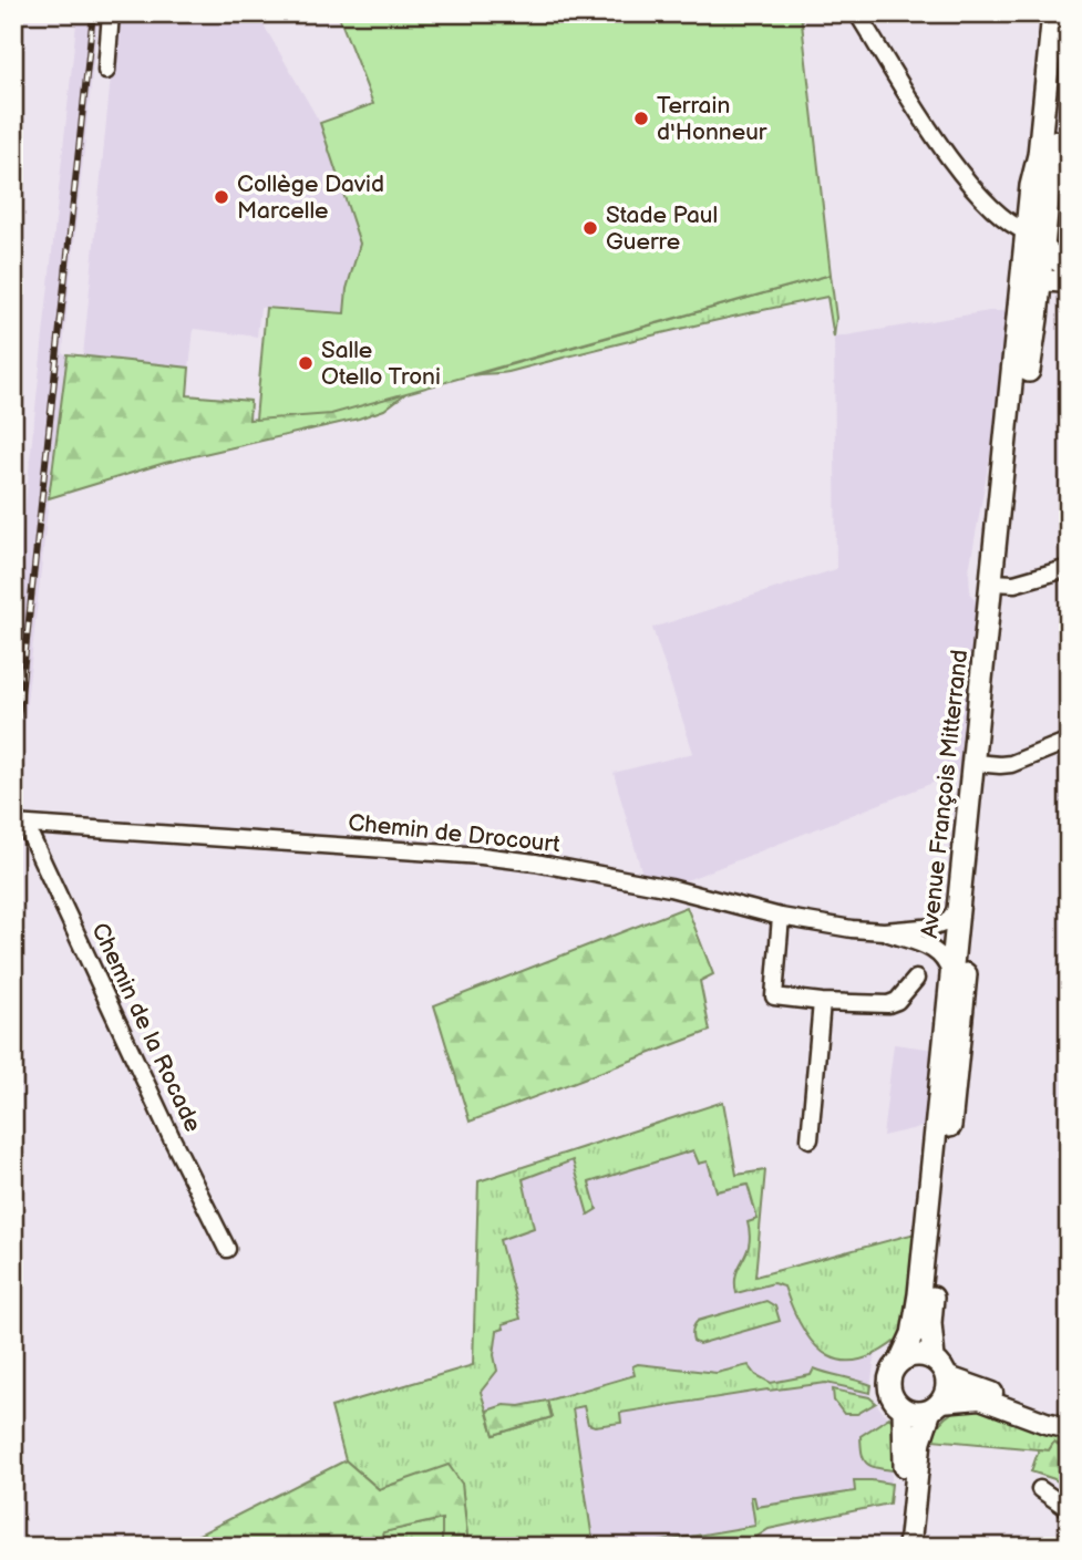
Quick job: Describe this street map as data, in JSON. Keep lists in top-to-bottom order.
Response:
{
  "streets": {
    "main road": ["Avenue François Mitterrand"],
    "street": ["Chemin de Drocourt", "Chemin de la Rocade"]
  },
  "crossings": [
    ["Chemin de Drocourt", "Chemin de la Rocade"]
  ],
  "places": [
    "Terrain d'Honneur",
    "Collège David Marcelle",
    "Stade Paul Guerre",
    "Salle Otello Troni"
  ]
}
